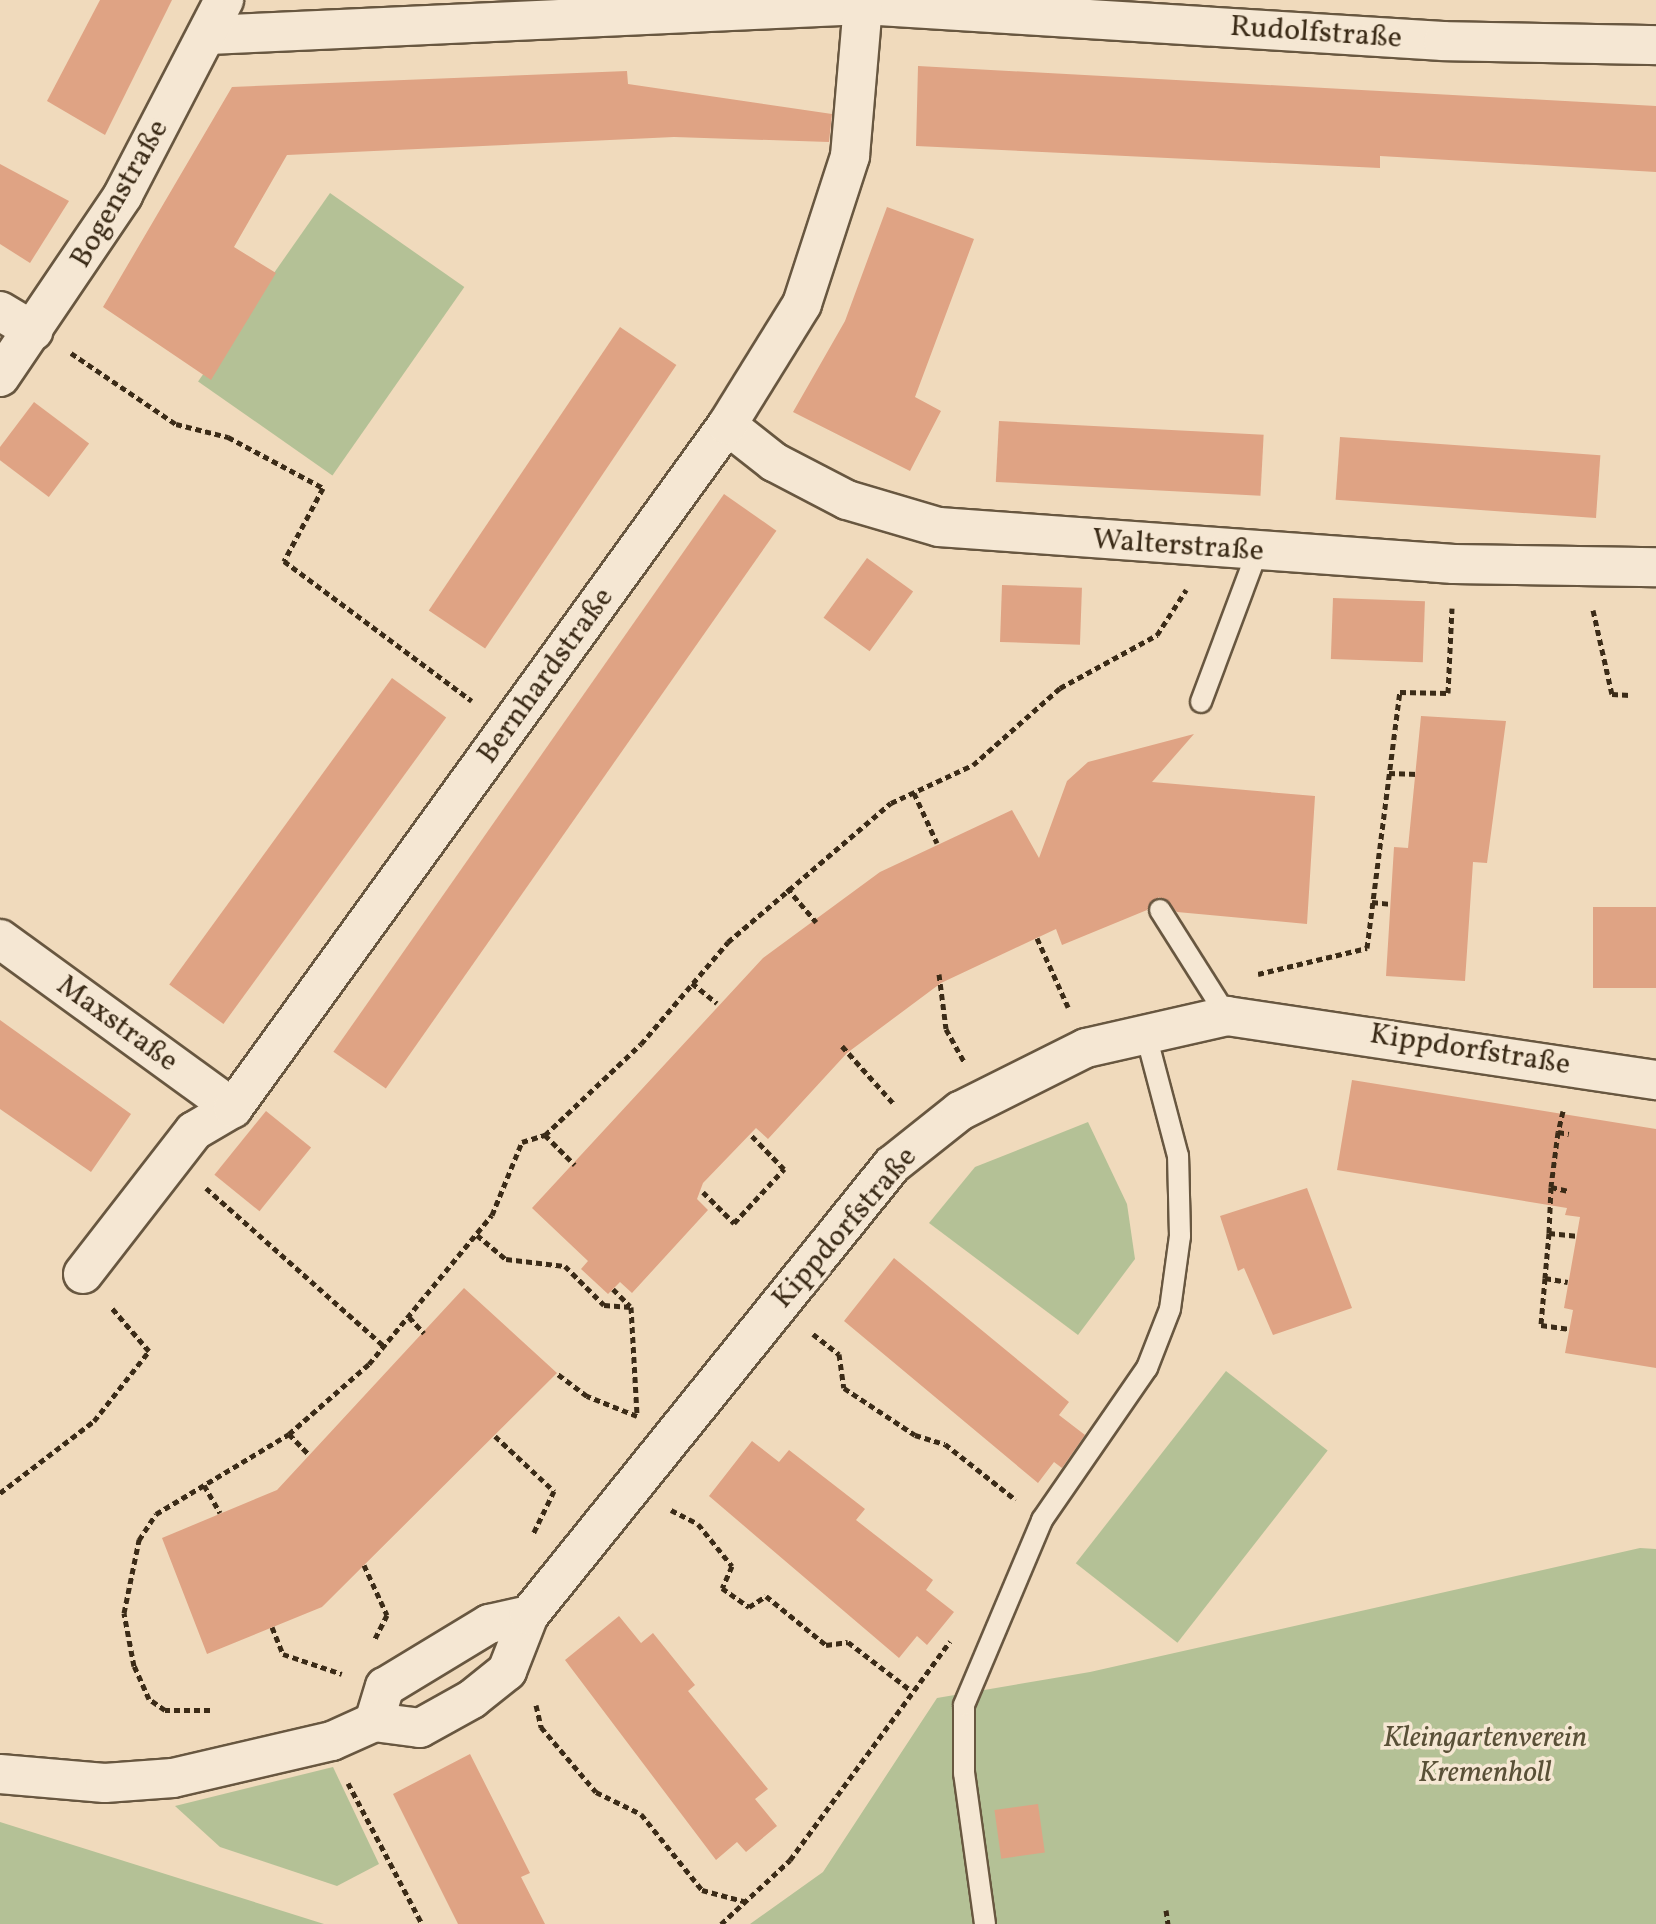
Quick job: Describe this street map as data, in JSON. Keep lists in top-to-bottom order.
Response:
{
  "streets": {
    "street": [
      "Rudolfstraße",
      "Bogenstraße",
      "Walterstraße",
      "Bernhardstraße",
      "Maxstraße",
      "Kippdorfstraße"
    ]
  },
  "crossings": [
    ["Rudolfstraße", "Bogenstraße"],
    ["Rudolfstraße", "Bernhardstraße"],
    ["Walterstraße", "Bernhardstraße"],
    ["Bernhardstraße", "Maxstraße"]
  ],
  "parks": ["Kleingartenverein Kremenholl"]
}
